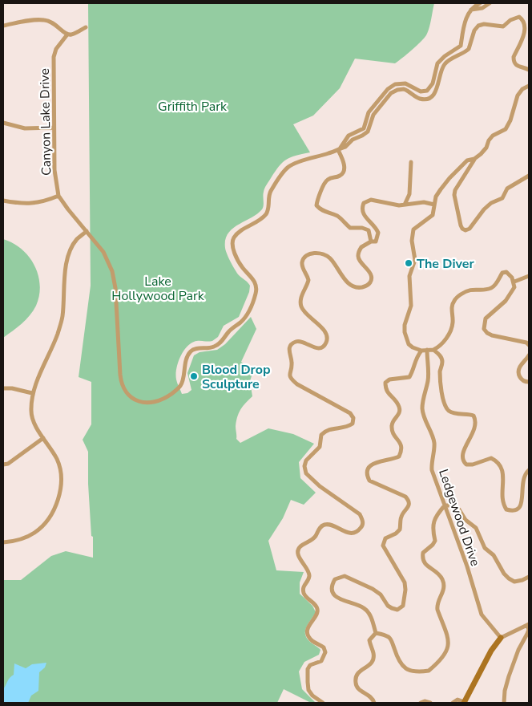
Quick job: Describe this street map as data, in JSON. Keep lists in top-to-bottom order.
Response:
{
  "streets": {
    "street": ["Canyon Lake Drive", "Ledgewood Drive"]
  },
  "parks": ["Griffith Park", "Lake Hollywood Park"],
  "places": ["The Diver", "Blood Drop Sculpture"]
}
